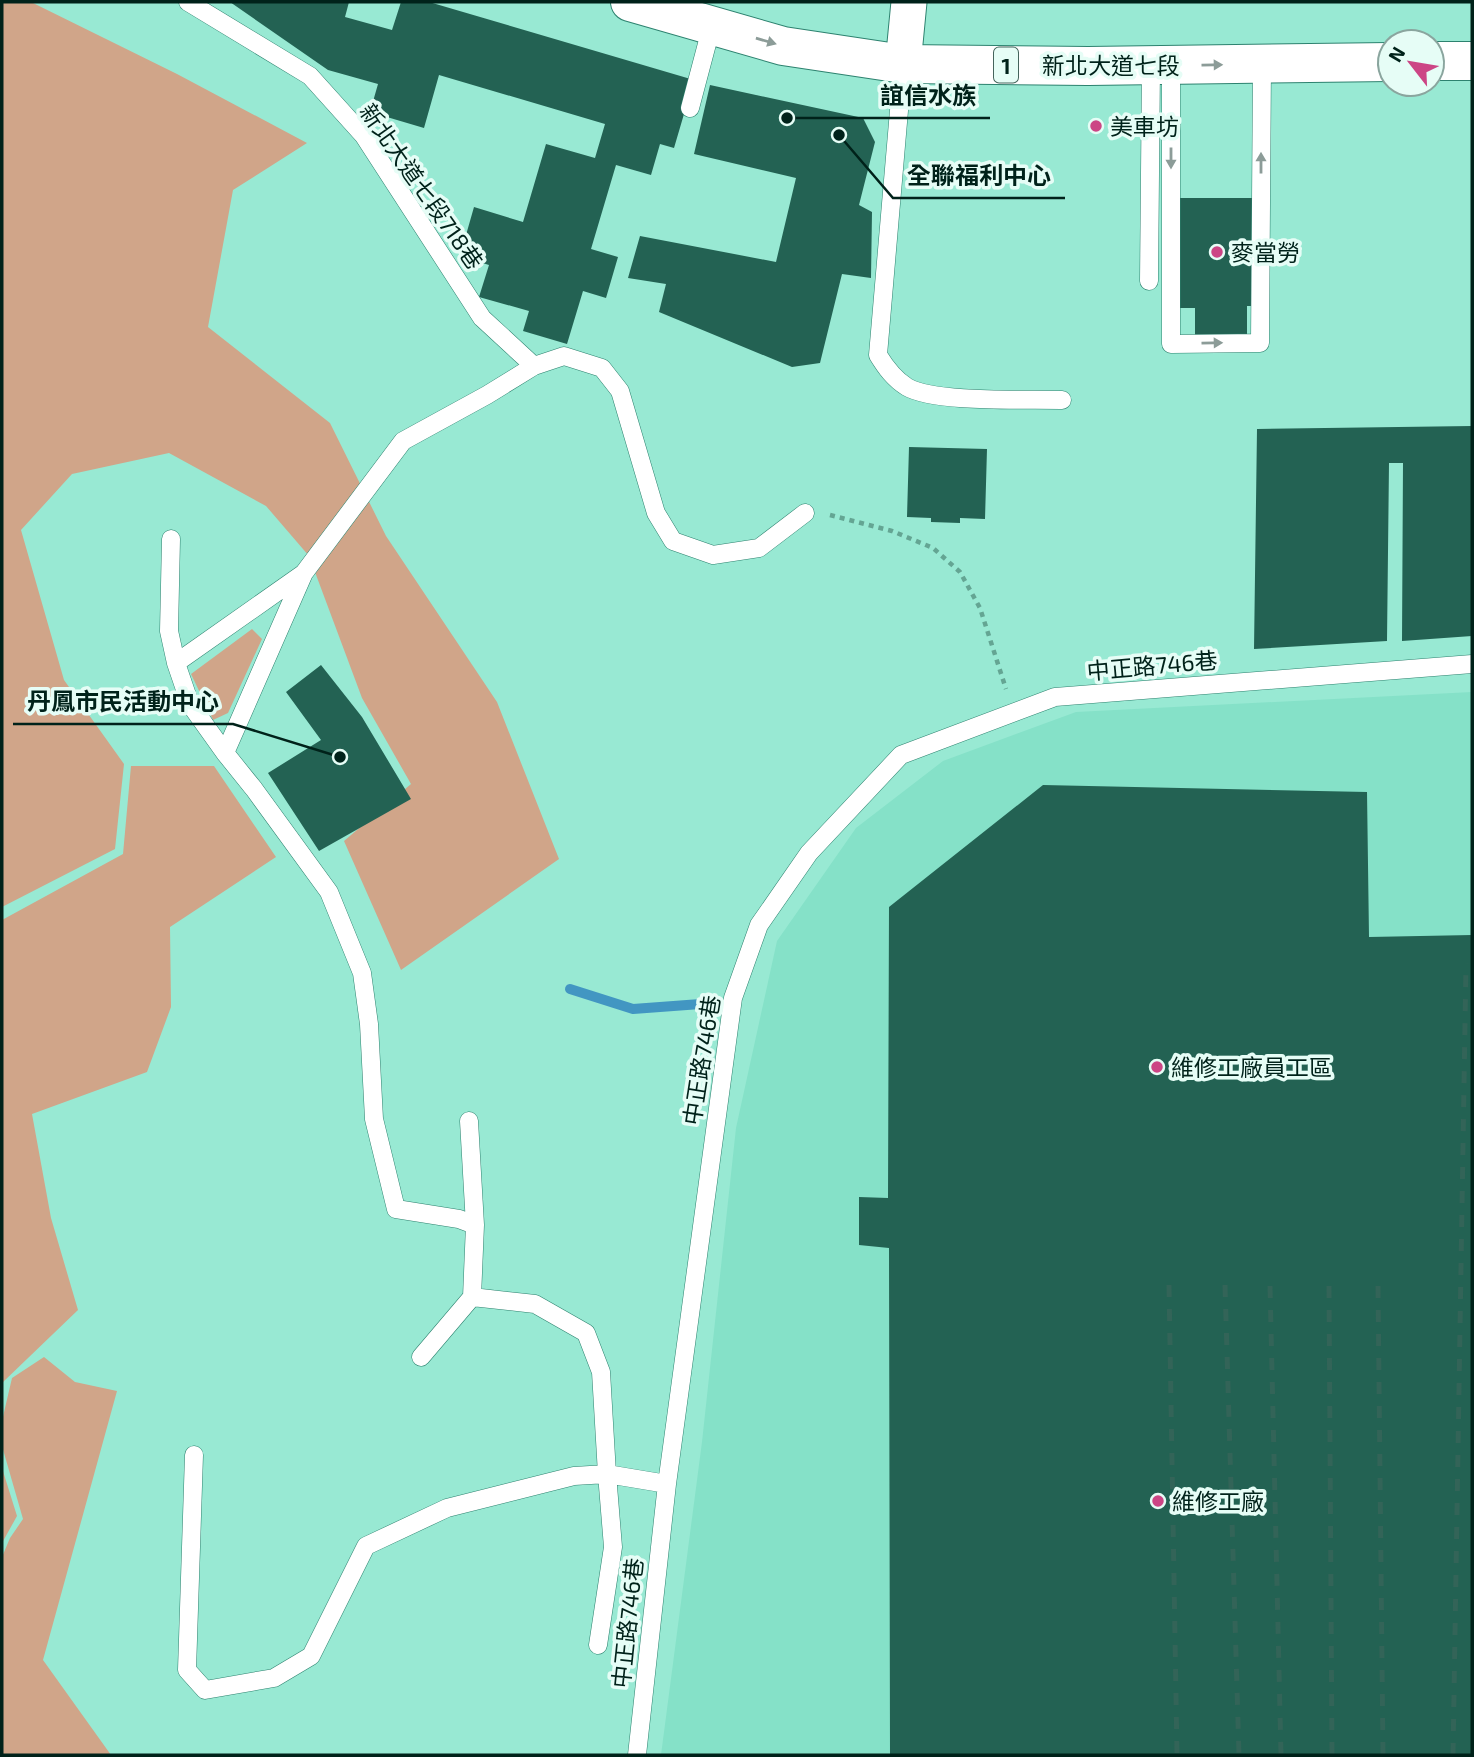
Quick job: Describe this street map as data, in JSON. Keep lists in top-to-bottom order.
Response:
{
  "streets": {
    "main road": ["1", "新北大道七段"],
    "lane": ["新北大道七段718巷", "中正路746巷"]
  },
  "one_way": ["新北大道七段"],
  "places": [
    "誼信水族",
    "美車坊",
    "全聯福利中心",
    "麥當勞",
    "丹鳳市民活動中心",
    "維修工廠員工區",
    "維修工廠"
  ],
  "north": "top left"
}
